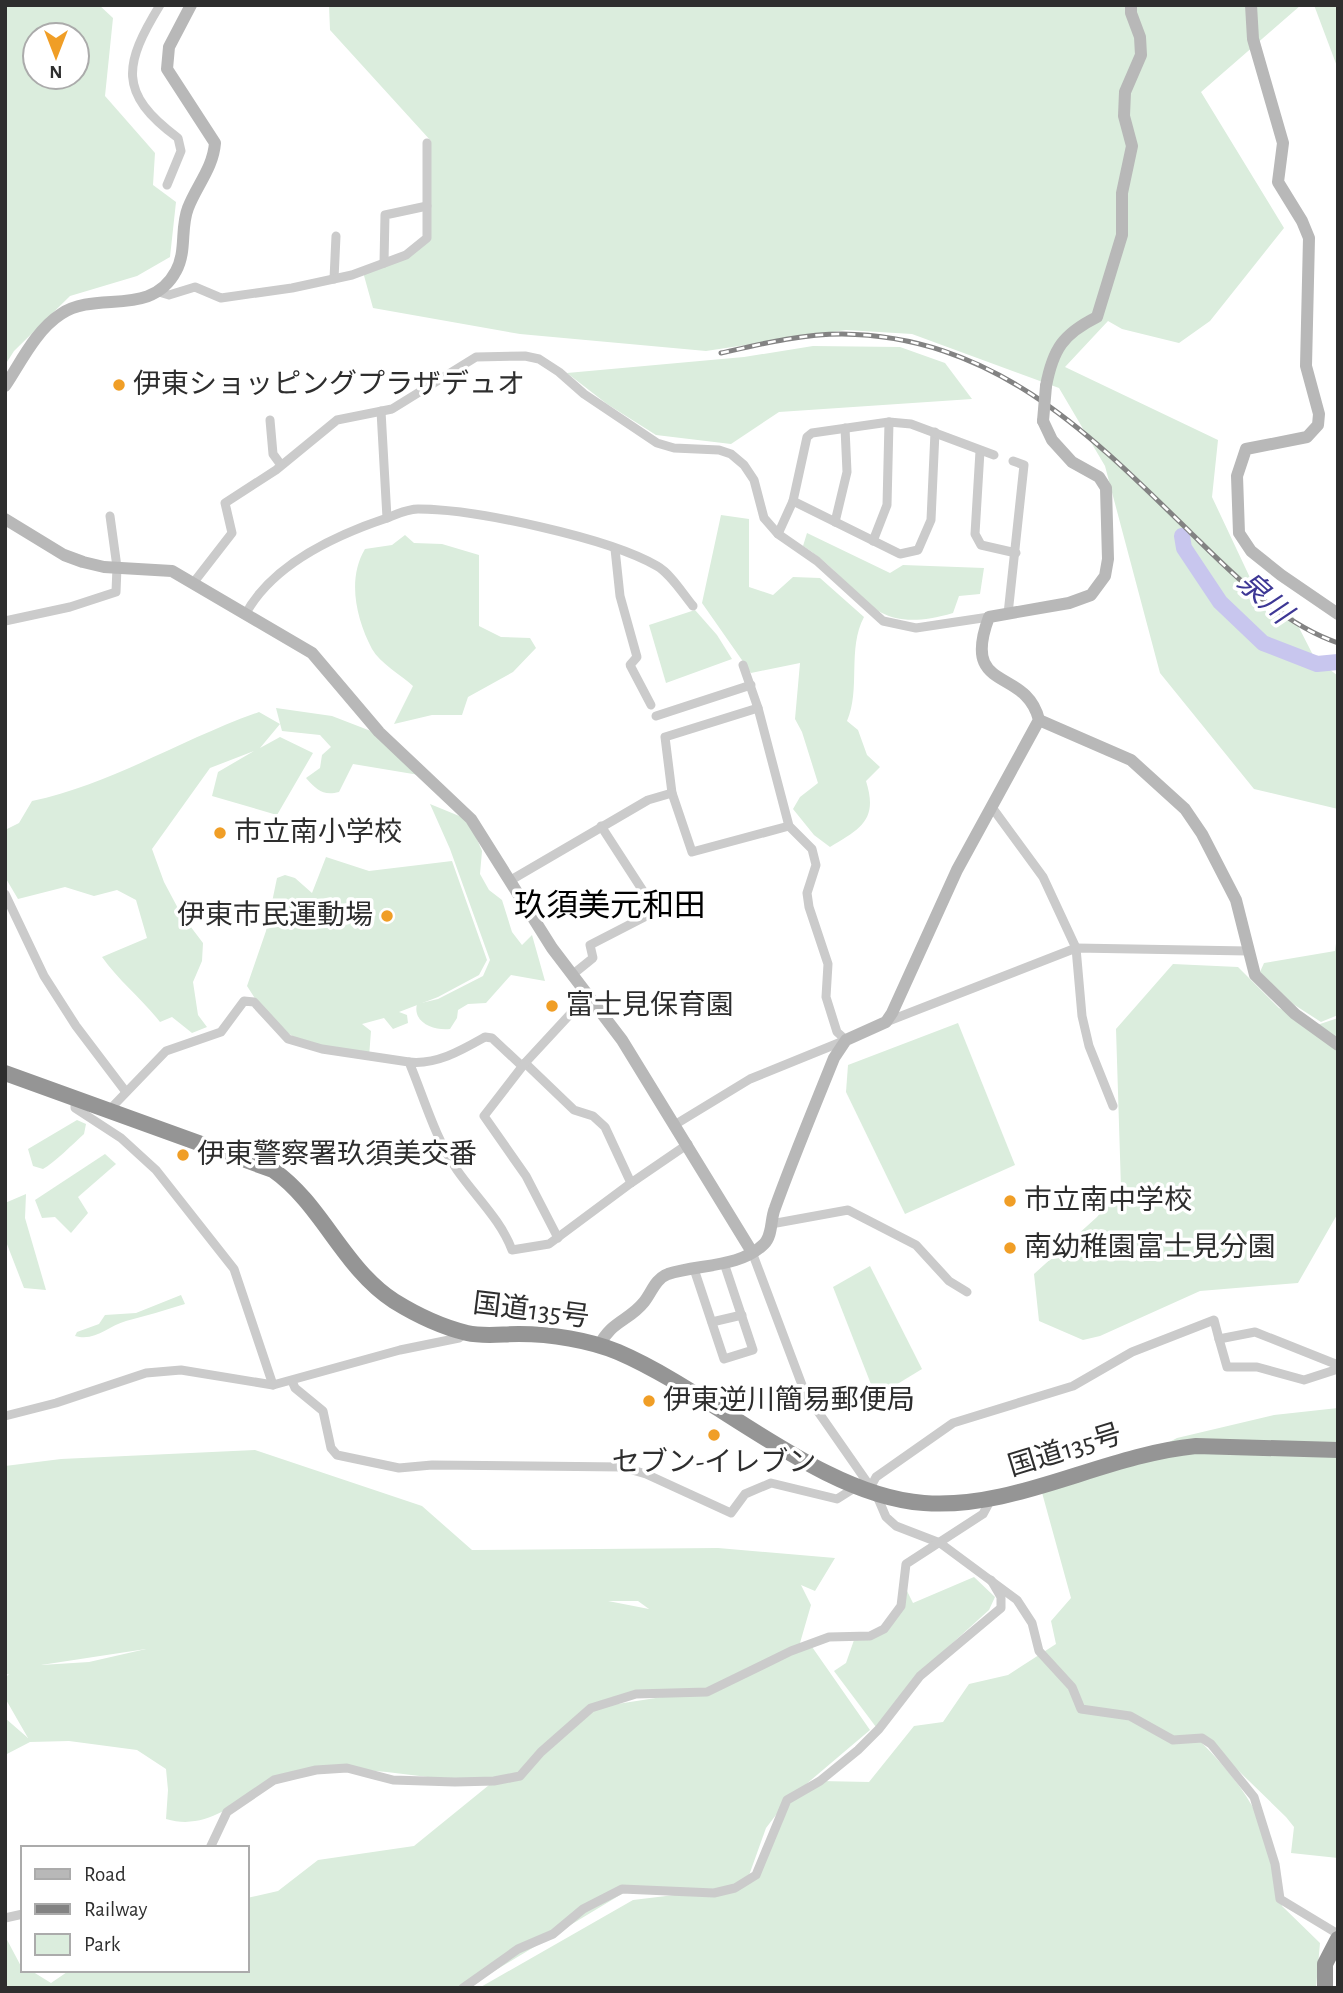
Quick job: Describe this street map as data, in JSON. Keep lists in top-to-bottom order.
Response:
{
  "streets": {
    "highway": ["国道135号"]
  },
  "districts": ["玖須美元和田"],
  "water": ["泉川"],
  "places": [
    "伊東ショッピングプラザデュオ",
    "市立南小学校",
    "伊東市民運動場",
    "富士見保育園",
    "伊東警察署玖須美交番",
    "市立南中学校",
    "南幼稚園富士見分園",
    "伊東逆川簡易郵便局",
    "セブン-イレブン"
  ],
  "legend": ["Road", "Railway", "Park"],
  "north": "bottom"
}
